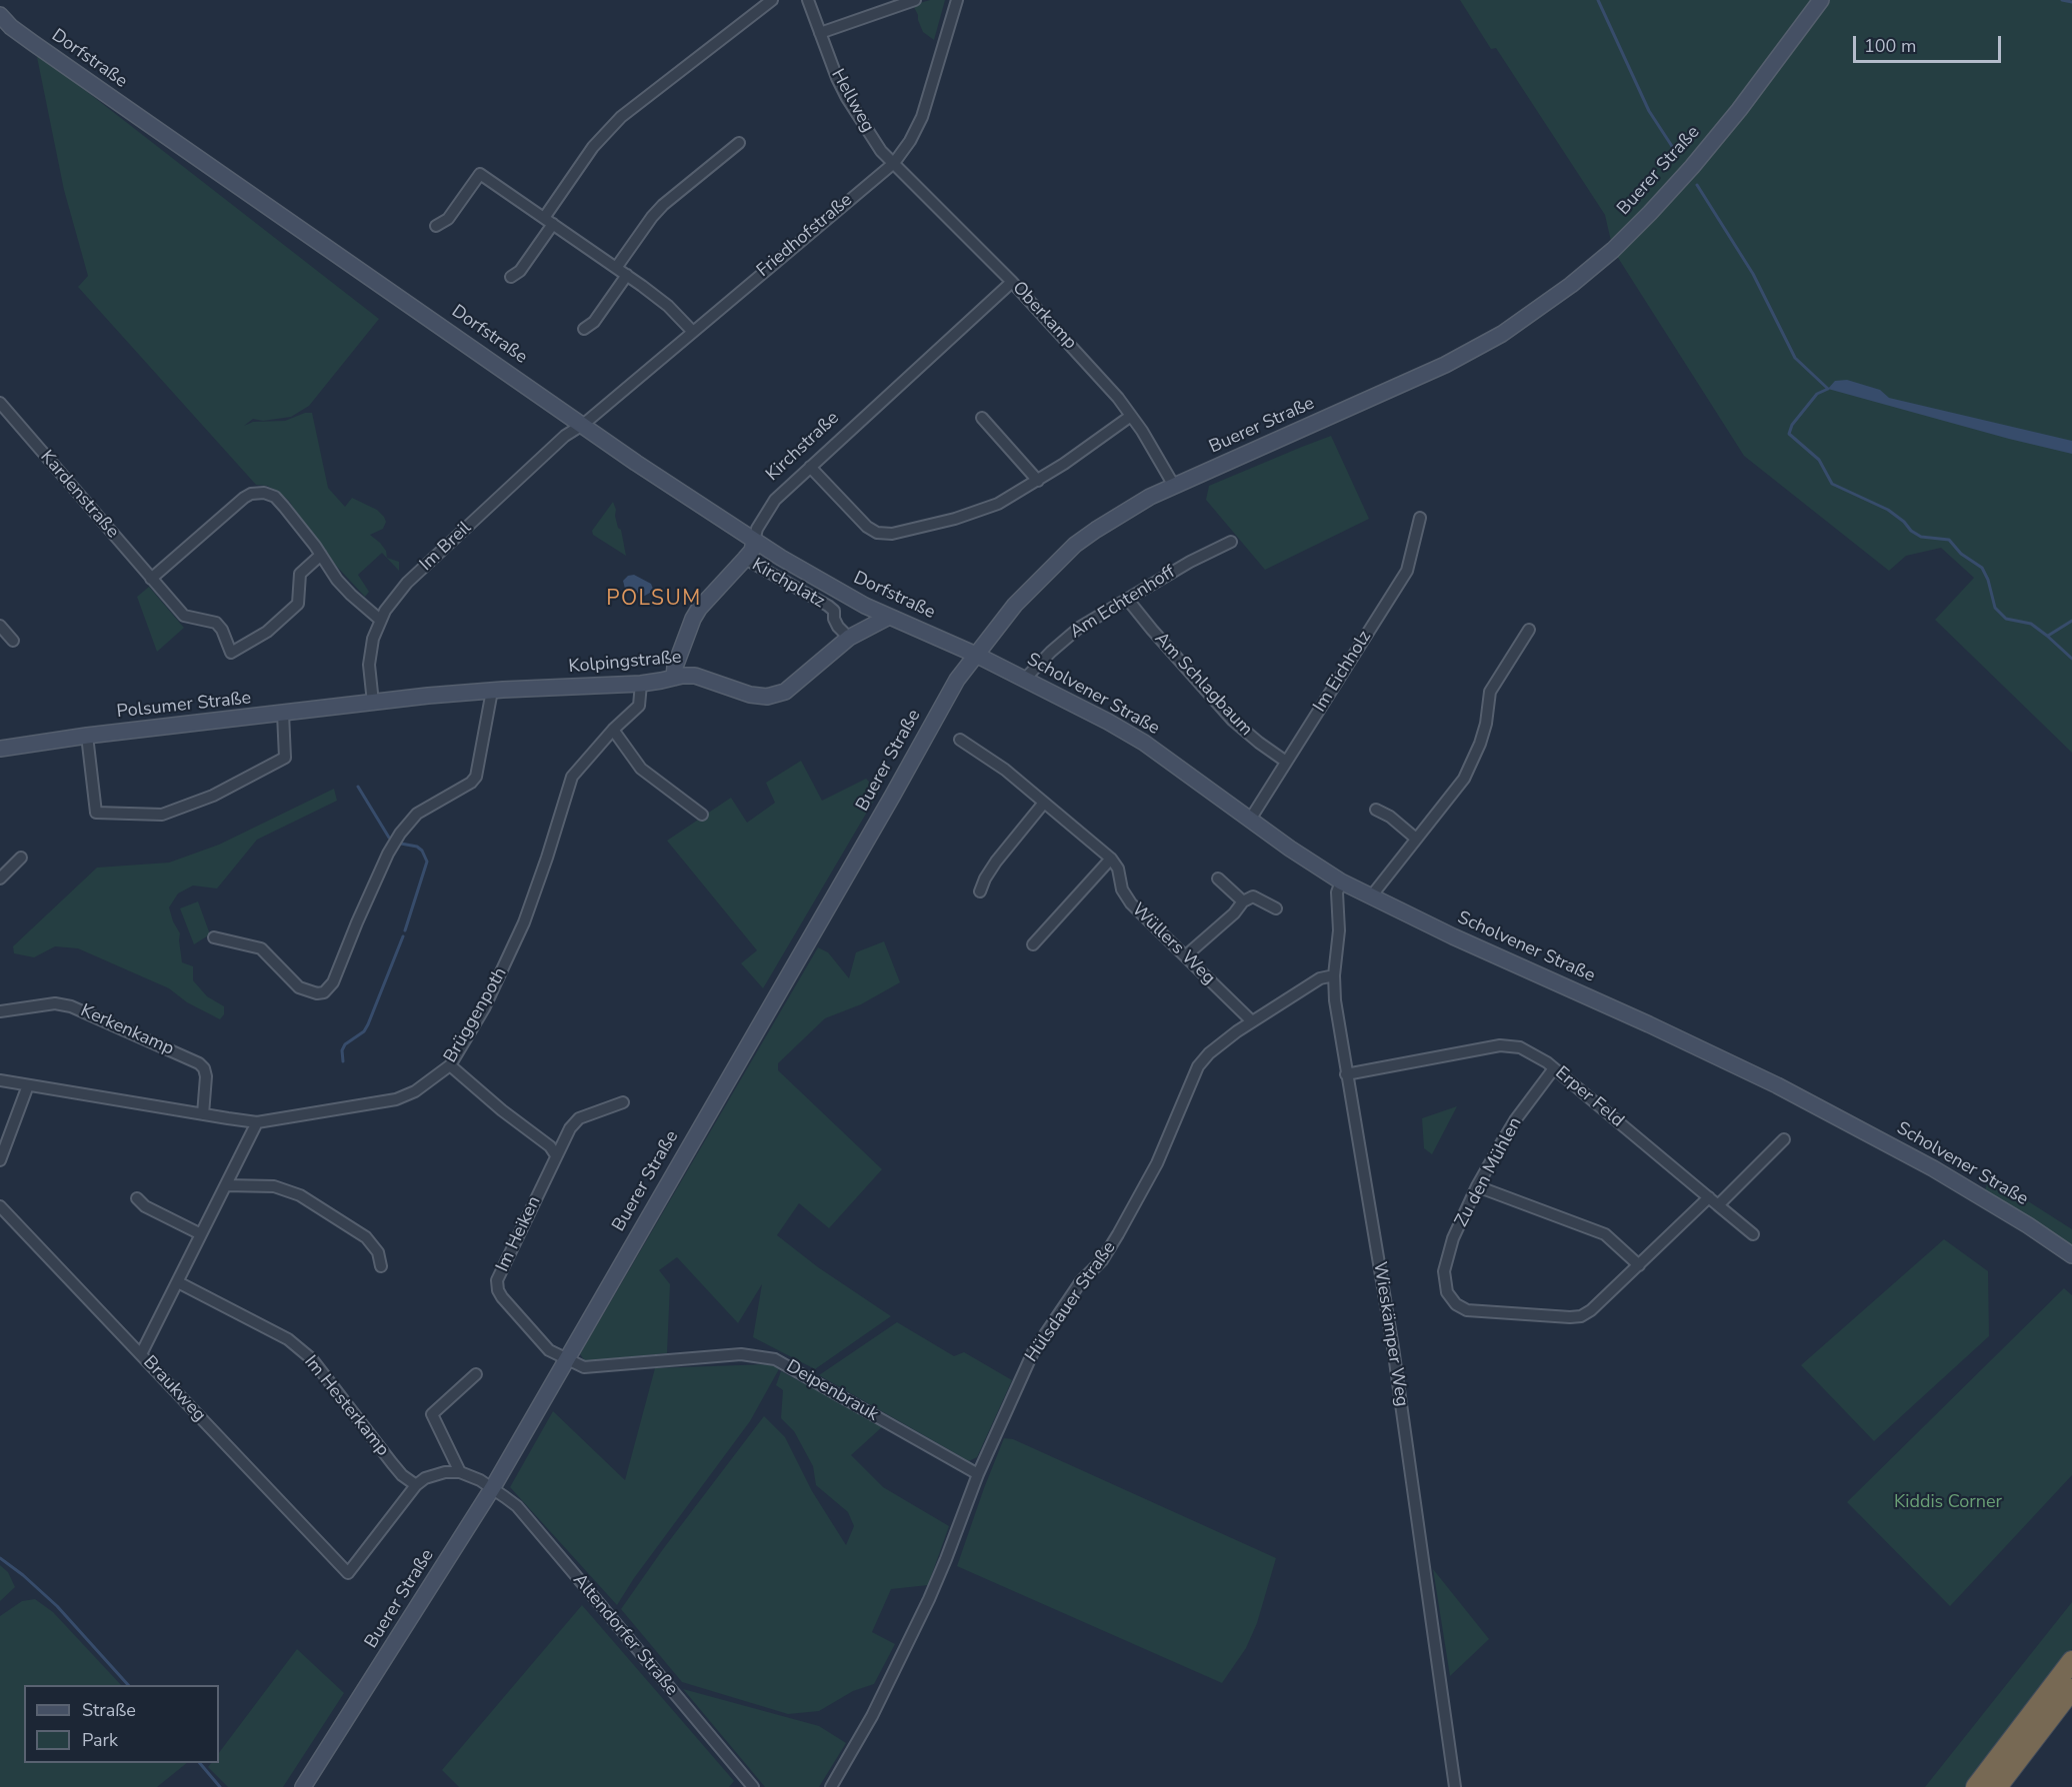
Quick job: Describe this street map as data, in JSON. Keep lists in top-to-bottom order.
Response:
{
  "streets": {
    "main road": [
      "Dorfstraße",
      "Buerer Straße",
      "Kirchstraße",
      "Kolpingstraße",
      "Scholvener Straße",
      "Polsumer Straße"
    ],
    "street": [
      "Hellweg",
      "Friedhofstraße",
      "Oberkamp",
      "Kardenstraße",
      "Im Breil",
      "Kirchplatz",
      "Am Echtenhoff",
      "Im Eichholz",
      "Am Schlagbaum",
      "Wüllers Weg",
      "Brüggenpoth",
      "Kerkenkamp",
      "Erper Feld",
      "Zu den Mühlen",
      "Im Heiken",
      "Hülsdauer Straße",
      "Wieskämper Weg",
      "Braukweg",
      "Deipenbrauk",
      "Im Hesterkamp",
      "Altendorfer Straße"
    ]
  },
  "crossings": [
    ["Dorfstraße", "Buerer Straße"],
    ["Dorfstraße", "Friedhofstraße"],
    ["Dorfstraße", "Kirchstraße"],
    ["Dorfstraße", "Im Breil"],
    ["Dorfstraße", "Kolpingstraße"],
    ["Dorfstraße", "Scholvener Straße"],
    ["Hellweg", "Friedhofstraße"],
    ["Hellweg", "Oberkamp"],
    ["Buerer Straße", "Oberkamp"],
    ["Buerer Straße", "Scholvener Straße"],
    ["Buerer Straße", "Im Heiken"],
    ["Buerer Straße", "Deipenbrauk"],
    ["Buerer Straße", "Altendorfer Straße"],
    ["Friedhofstraße", "Oberkamp"],
    ["Friedhofstraße", "Im Breil"],
    ["Oberkamp", "Kirchstraße"],
    ["Kirchstraße", "Kirchplatz"],
    ["Kirchstraße", "Kolpingstraße"],
    ["Im Breil", "Kolpingstraße"],
    ["Im Breil", "Polsumer Straße"],
    ["Kirchplatz", "Kolpingstraße"],
    ["Am Echtenhoff", "Am Schlagbaum"],
    ["Am Echtenhoff", "Scholvener Straße"],
    ["Kolpingstraße", "Polsumer Straße"],
    ["Kolpingstraße", "Brüggenpoth"],
    ["Im Eichholz", "Am Schlagbaum"],
    ["Im Eichholz", "Scholvener Straße"],
    ["Scholvener Straße", "Wieskämper Weg"],
    ["Wüllers Weg", "Hülsdauer Straße"],
    ["Brüggenpoth", "Kerkenkamp"],
    ["Erper Feld", "Zu den Mühlen"],
    ["Erper Feld", "Wieskämper Weg"],
    ["Im Heiken", "Deipenbrauk"],
    ["Hülsdauer Straße", "Wieskämper Weg"],
    ["Hülsdauer Straße", "Deipenbrauk"],
    ["Braukweg", "Im Hesterkamp"]
  ],
  "districts": ["POLSUM"],
  "parks": ["Kiddis Corner"],
  "legend": ["Straße", "Park"],
  "scale_bar": "100 m"
}
